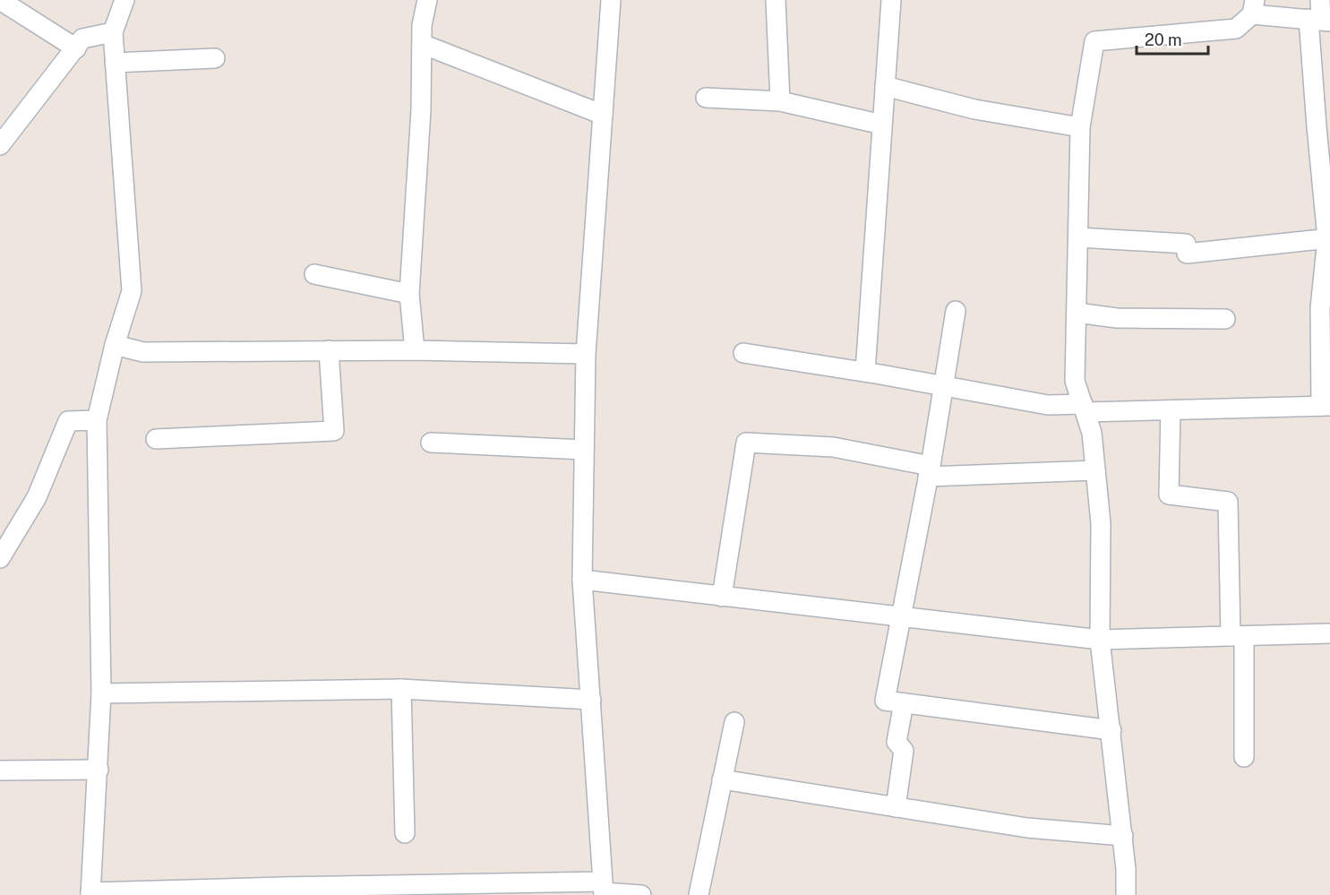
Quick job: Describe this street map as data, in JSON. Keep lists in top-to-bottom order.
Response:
{
  "scale_bar": "20 m"
}
